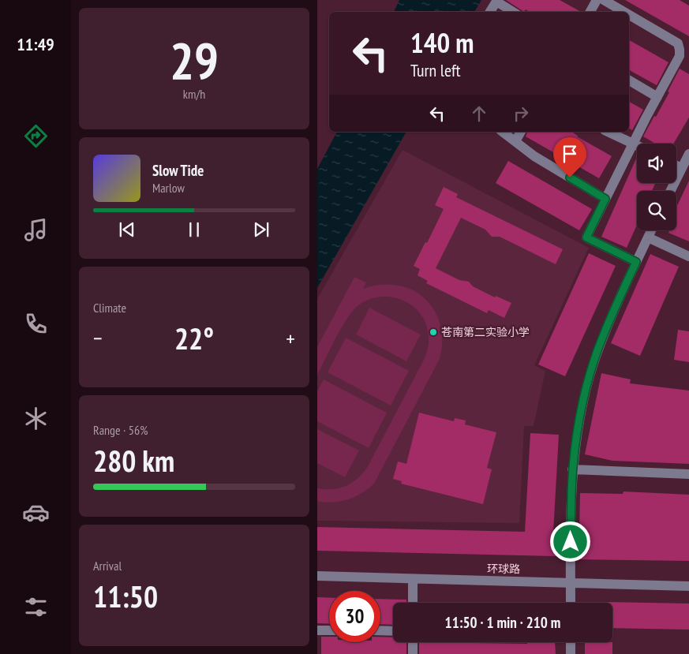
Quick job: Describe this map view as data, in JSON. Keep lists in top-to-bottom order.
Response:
{
  "streets": {
    "street": ["环球路"]
  },
  "places": ["苍南第二实验小学"],
  "page": {
    "tabs": "11:49",
    "tile": [
      ["29", "km/h"],
      "Climate",
      ["Range · 56%", "280 km"],
      ["Arrival", "11:50"]
    ],
    "turn": ["140 m", "Turn left"],
    "song": ["Slow Tide", "Marlow"],
    "heat": ["−", "22°", "+"],
    "limit": "30",
    "trip": "11:50 · 1 min · 210 m"
  }
}
